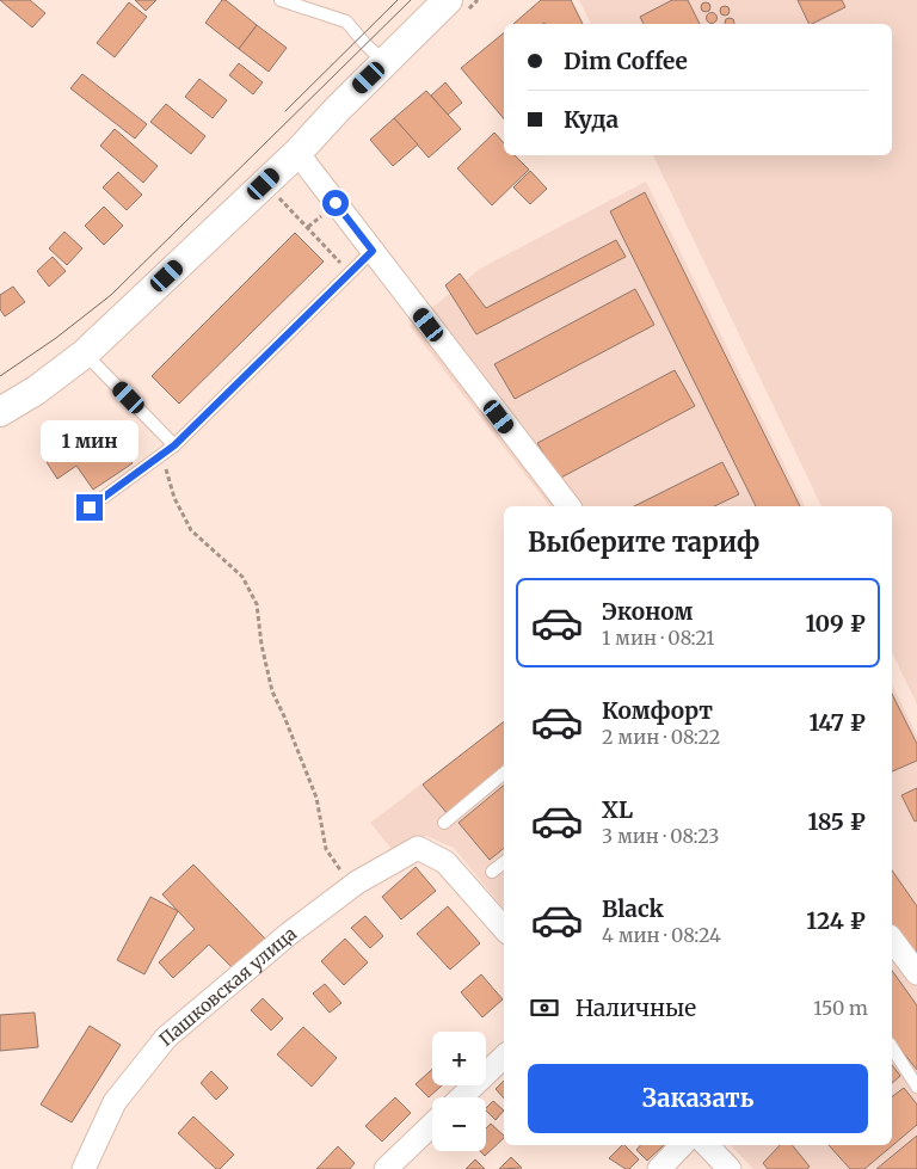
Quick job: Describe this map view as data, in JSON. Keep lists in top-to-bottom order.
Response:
{
  "streets": {
    "street": ["Пашковская улица"]
  },
  "page": {
    "banner": ["Dim Coffee", "Куда"],
    "bubble": "1 мин",
    "heading": "Выберите тариф",
    "list": [
      {
        "name": "Эконом",
        "note": "1 мин · 08:21",
        "value": "109 ₽"
      },
      {
        "name": "Комфорт",
        "note": "2 мин · 08:22",
        "value": "147 ₽"
      },
      {
        "name": "XL",
        "note": "3 мин · 08:23",
        "value": "185 ₽"
      },
      {
        "name": "Black",
        "note": "4 мин · 08:24",
        "value": "124 ₽"
      }
    ],
    "pay": ["Наличные", "150 m"],
    "map_buttons": ["+", "−"],
    "buttons": "Заказать"
  }
}
